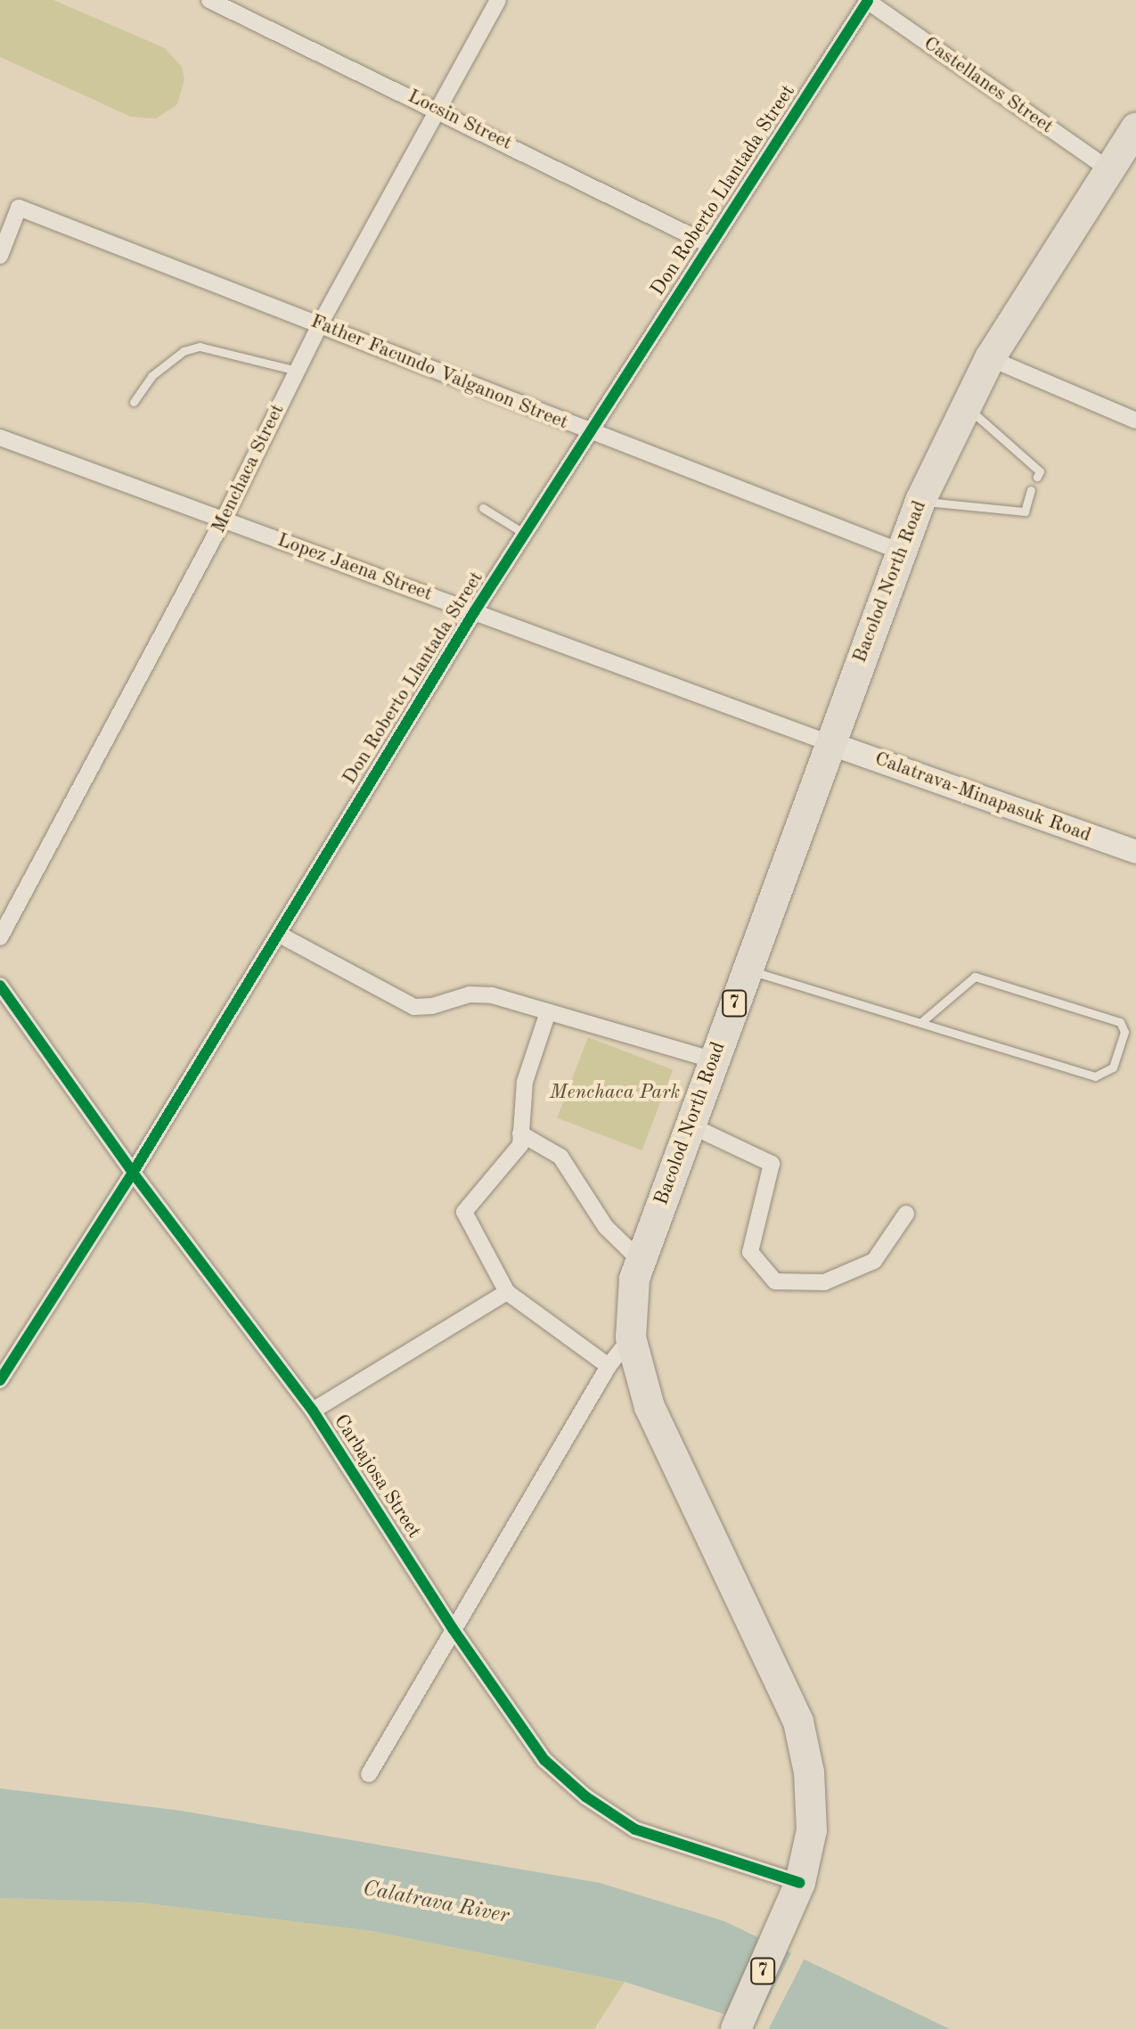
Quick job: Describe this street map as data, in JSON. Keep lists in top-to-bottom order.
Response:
{
  "streets": {
    "highway": ["Bacolod North Road", "7"],
    "main road": ["Calatrava-Minapasuk Road"],
    "street": [
      "Castellanes Street",
      "Locsin Street",
      "Don Roberto Llantada Street",
      "Father Facundo Valganon Street",
      "Menchaca Street",
      "Lopez Jaena Street",
      "Carbajosa Street"
    ]
  },
  "crossings": [
    ["Castellanes Street", "Don Roberto Llantada Street"],
    ["Castellanes Street", "Bacolod North Road"],
    ["Locsin Street", "Don Roberto Llantada Street"],
    ["Locsin Street", "Menchaca Street"],
    ["Don Roberto Llantada Street", "Father Facundo Valganon Street"],
    ["Don Roberto Llantada Street", "Lopez Jaena Street"],
    ["Don Roberto Llantada Street", "Carbajosa Street"],
    ["Father Facundo Valganon Street", "Menchaca Street"],
    ["Father Facundo Valganon Street", "Bacolod North Road"],
    ["Menchaca Street", "Lopez Jaena Street"],
    ["Lopez Jaena Street", "Bacolod North Road"],
    ["Lopez Jaena Street", "Calatrava-Minapasuk Road"],
    ["Bacolod North Road", "Calatrava-Minapasuk Road"],
    ["Bacolod North Road", "Carbajosa Street"]
  ],
  "water": ["Calatrava River"],
  "parks": ["Menchaca Park"]
}
